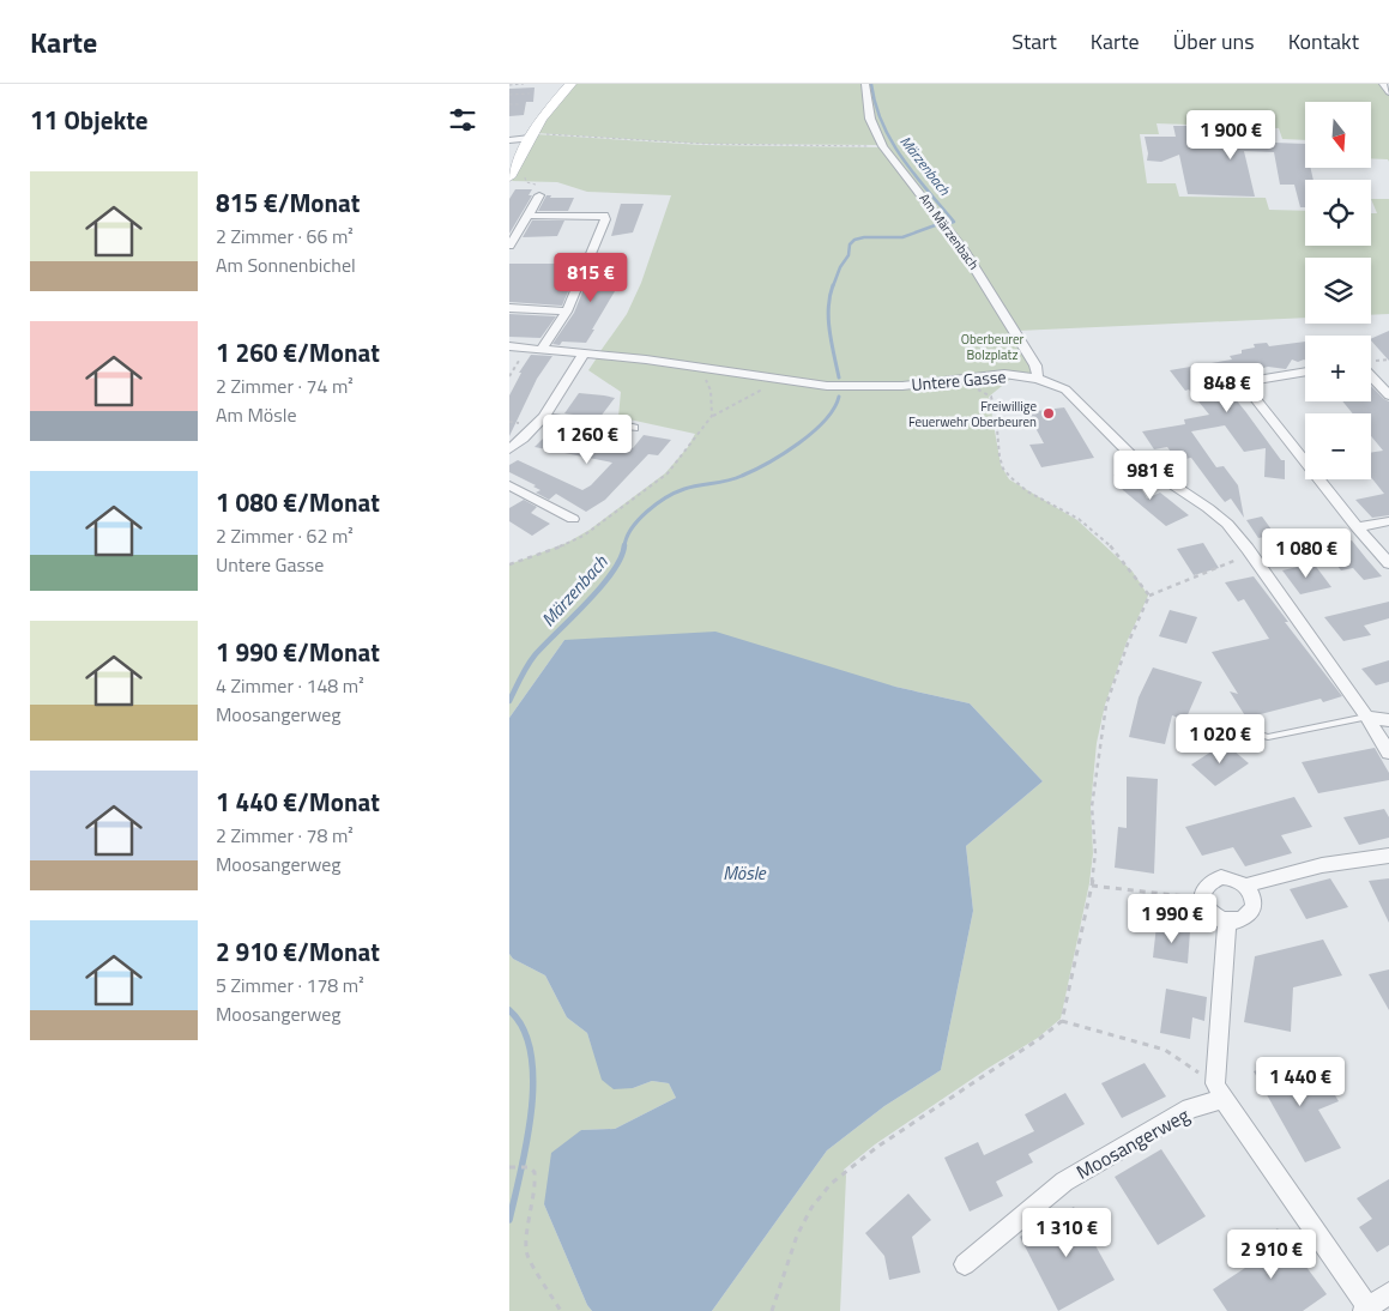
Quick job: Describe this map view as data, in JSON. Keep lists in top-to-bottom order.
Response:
{
  "streets": {
    "street": ["Am Märzenbach", "Untere Gasse", "Moosangerweg"]
  },
  "crossings": [
    ["Am Märzenbach", "Untere Gasse"]
  ],
  "water": ["Märzenbach", "Mösle"],
  "parks": ["Oberbeurer Bolzplatz"],
  "places": ["Freiwillige Feuerwehr Oberbeuren"],
  "north": "bottom",
  "page": {
    "header": "Karte",
    "nav": [
      "Start",
      "Karte",
      "Über uns",
      "Kontakt"
    ],
    "heading": "11 Objekte",
    "map_buttons": ["+", "−"],
    "price": [
      "1 900 €",
      "815 €",
      "848 €",
      "1 260 €",
      "981 €",
      "1 080 €",
      "1 020 €",
      "1 990 €",
      "1 440 €",
      "1 310 €",
      "2 910 €"
    ],
    "list": [
      {
        "name": "815 €/Monat",
        "note": "2 Zimmer · 66 m² · Am Sonnenbichel"
      },
      {
        "name": "1 260 €/Monat",
        "note": "2 Zimmer · 74 m² · Am Mösle"
      },
      {
        "name": "1 080 €/Monat",
        "note": "2 Zimmer · 62 m² · Untere Gasse"
      },
      {
        "name": "1 990 €/Monat",
        "note": "4 Zimmer · 148 m² · Moosangerweg"
      },
      {
        "name": "1 440 €/Monat",
        "note": "2 Zimmer · 78 m² · Moosangerweg"
      },
      {
        "name": "2 910 €/Monat",
        "note": "5 Zimmer · 178 m² · Moosangerweg"
      }
    ]
  }
}
